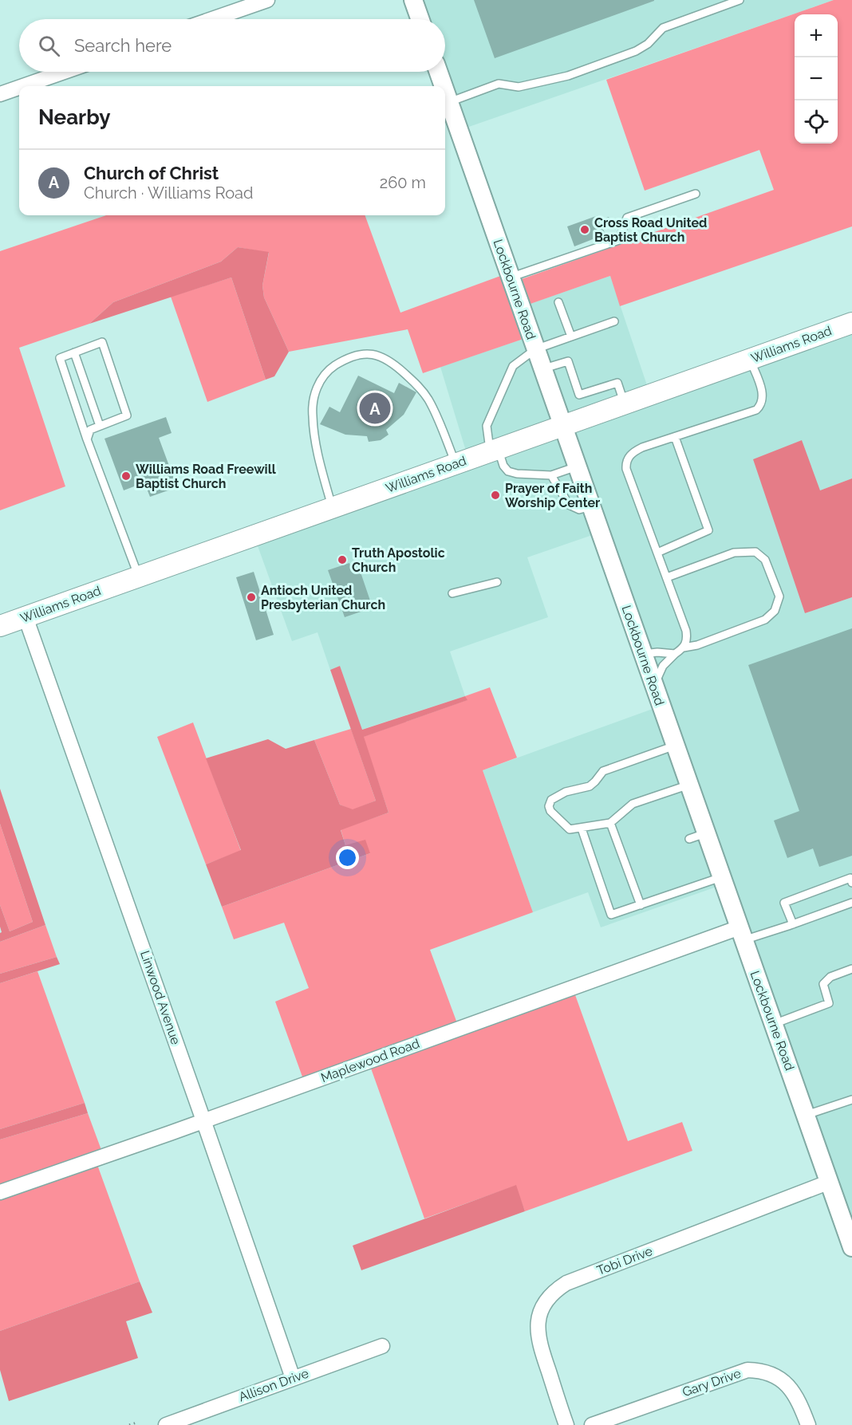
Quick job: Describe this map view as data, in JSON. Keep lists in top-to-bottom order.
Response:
{
  "streets": {
    "main road": ["Williams Road"],
    "street": [
      "Lockbourne Road",
      "Linwood Avenue",
      "Maplewood Road",
      "Tobi Drive",
      "Gary Drive",
      "Allison Drive"
    ]
  },
  "crossings": [
    ["Lockbourne Road", "Williams Road"],
    ["Lockbourne Road", "Maplewood Road"],
    ["Lockbourne Road", "Tobi Drive"],
    ["Williams Road", "Linwood Avenue"],
    ["Linwood Avenue", "Maplewood Road"],
    ["Linwood Avenue", "Allison Drive"]
  ],
  "places": [
    "Cross Road United Baptist Church",
    "Williams Road Freewill Baptist Church",
    "Prayer of Faith Worship Center",
    "Truth Apostolic Church",
    "Antioch United Presbyterian Church"
  ],
  "page": {
    "map_buttons": ["+", "−"],
    "search": "Search here",
    "heading": "Nearby",
    "list": [
      {
        "mark": "A",
        "name": "Church of Christ",
        "note": "Church · Williams Road",
        "value": "260 m"
      }
    ],
    "pins": "A"
  }
}
